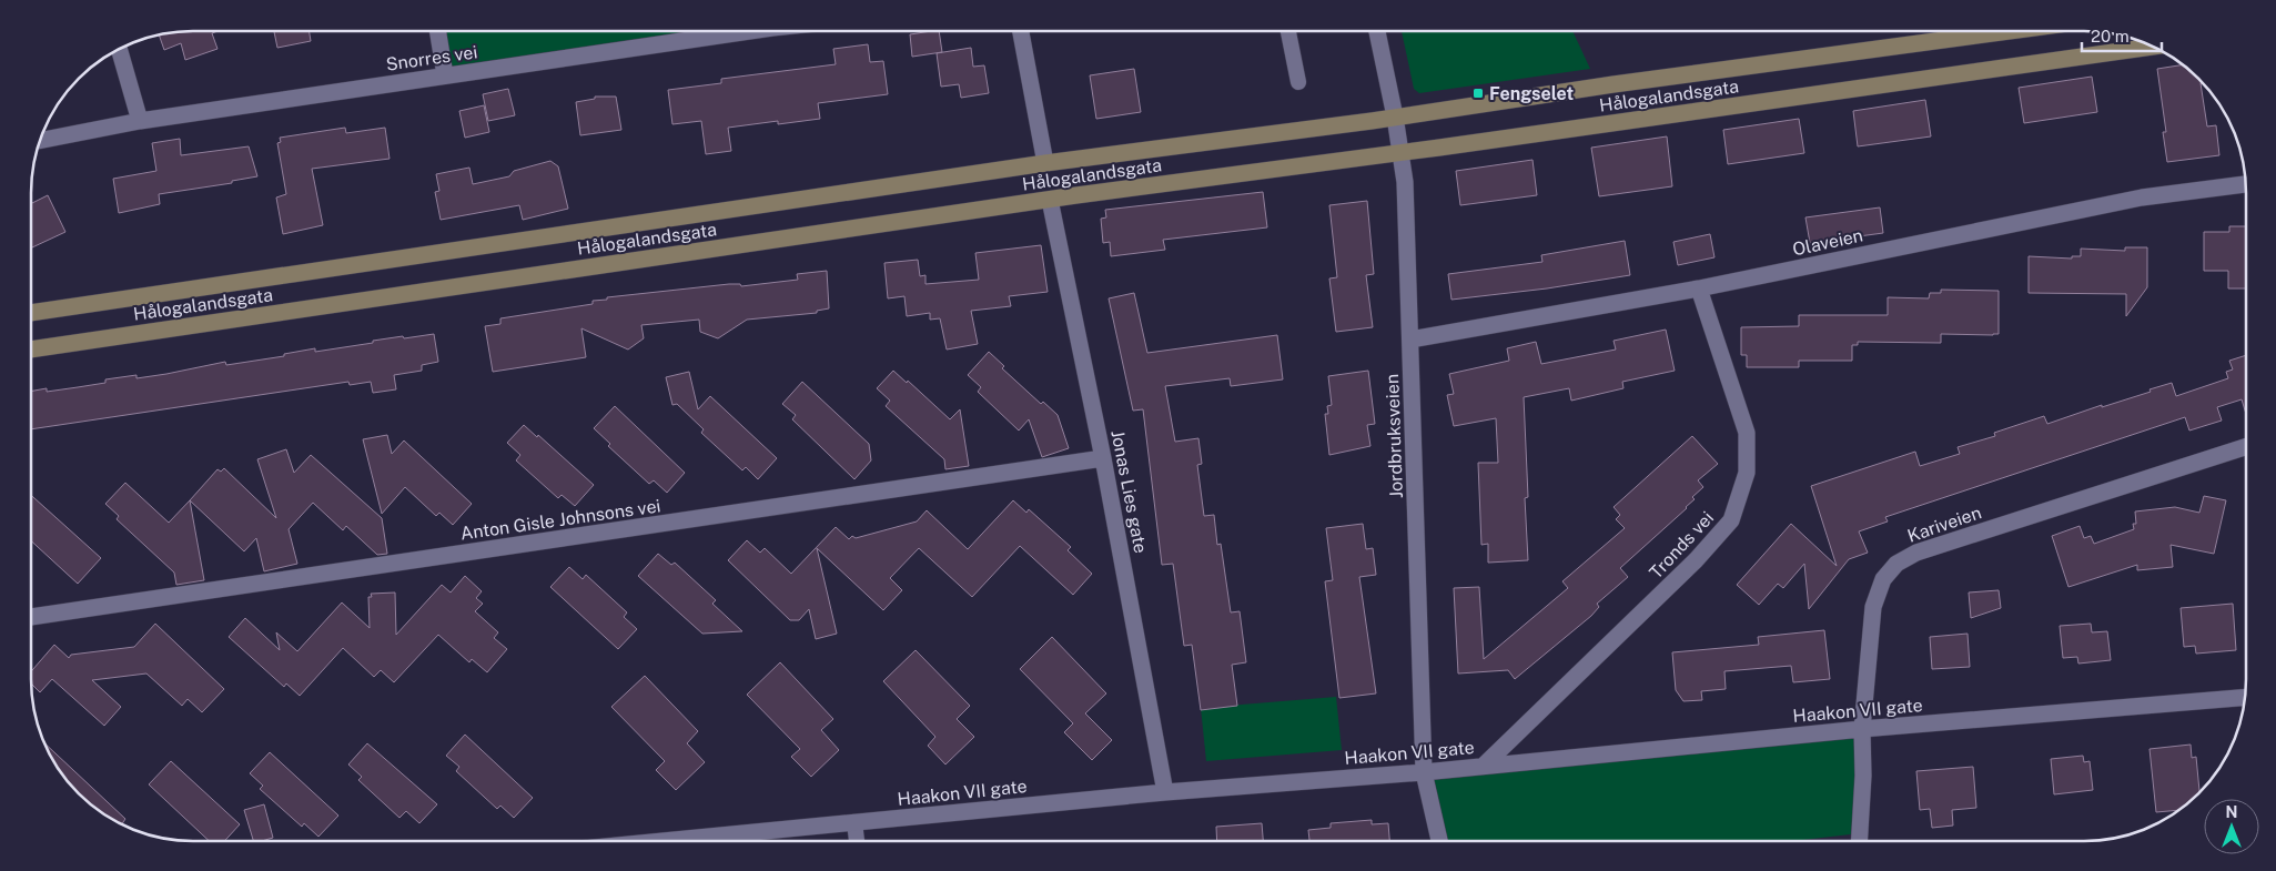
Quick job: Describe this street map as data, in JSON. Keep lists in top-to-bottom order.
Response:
{
  "streets": {
    "street": [
      "Snorres vei",
      "Hålogalandsgata",
      "Olaveien",
      "Jordbruksveien",
      "Jonas Lies gate",
      "Anton Gisle Johnsons vei",
      "Kariveien",
      "Tronds vei",
      "Haakon VII gate"
    ]
  },
  "crossings": [
    ["Hålogalandsgata", "Jordbruksveien"],
    ["Hålogalandsgata", "Jonas Lies gate"],
    ["Olaveien", "Jordbruksveien"],
    ["Olaveien", "Tronds vei"],
    ["Jordbruksveien", "Haakon VII gate"],
    ["Jonas Lies gate", "Anton Gisle Johnsons vei"],
    ["Jonas Lies gate", "Haakon VII gate"],
    ["Kariveien", "Haakon VII gate"],
    ["Tronds vei", "Haakon VII gate"]
  ],
  "places": {
    "transit": ["Fengselet"]
  },
  "scale_bar": "20 m",
  "north": "top"
}
